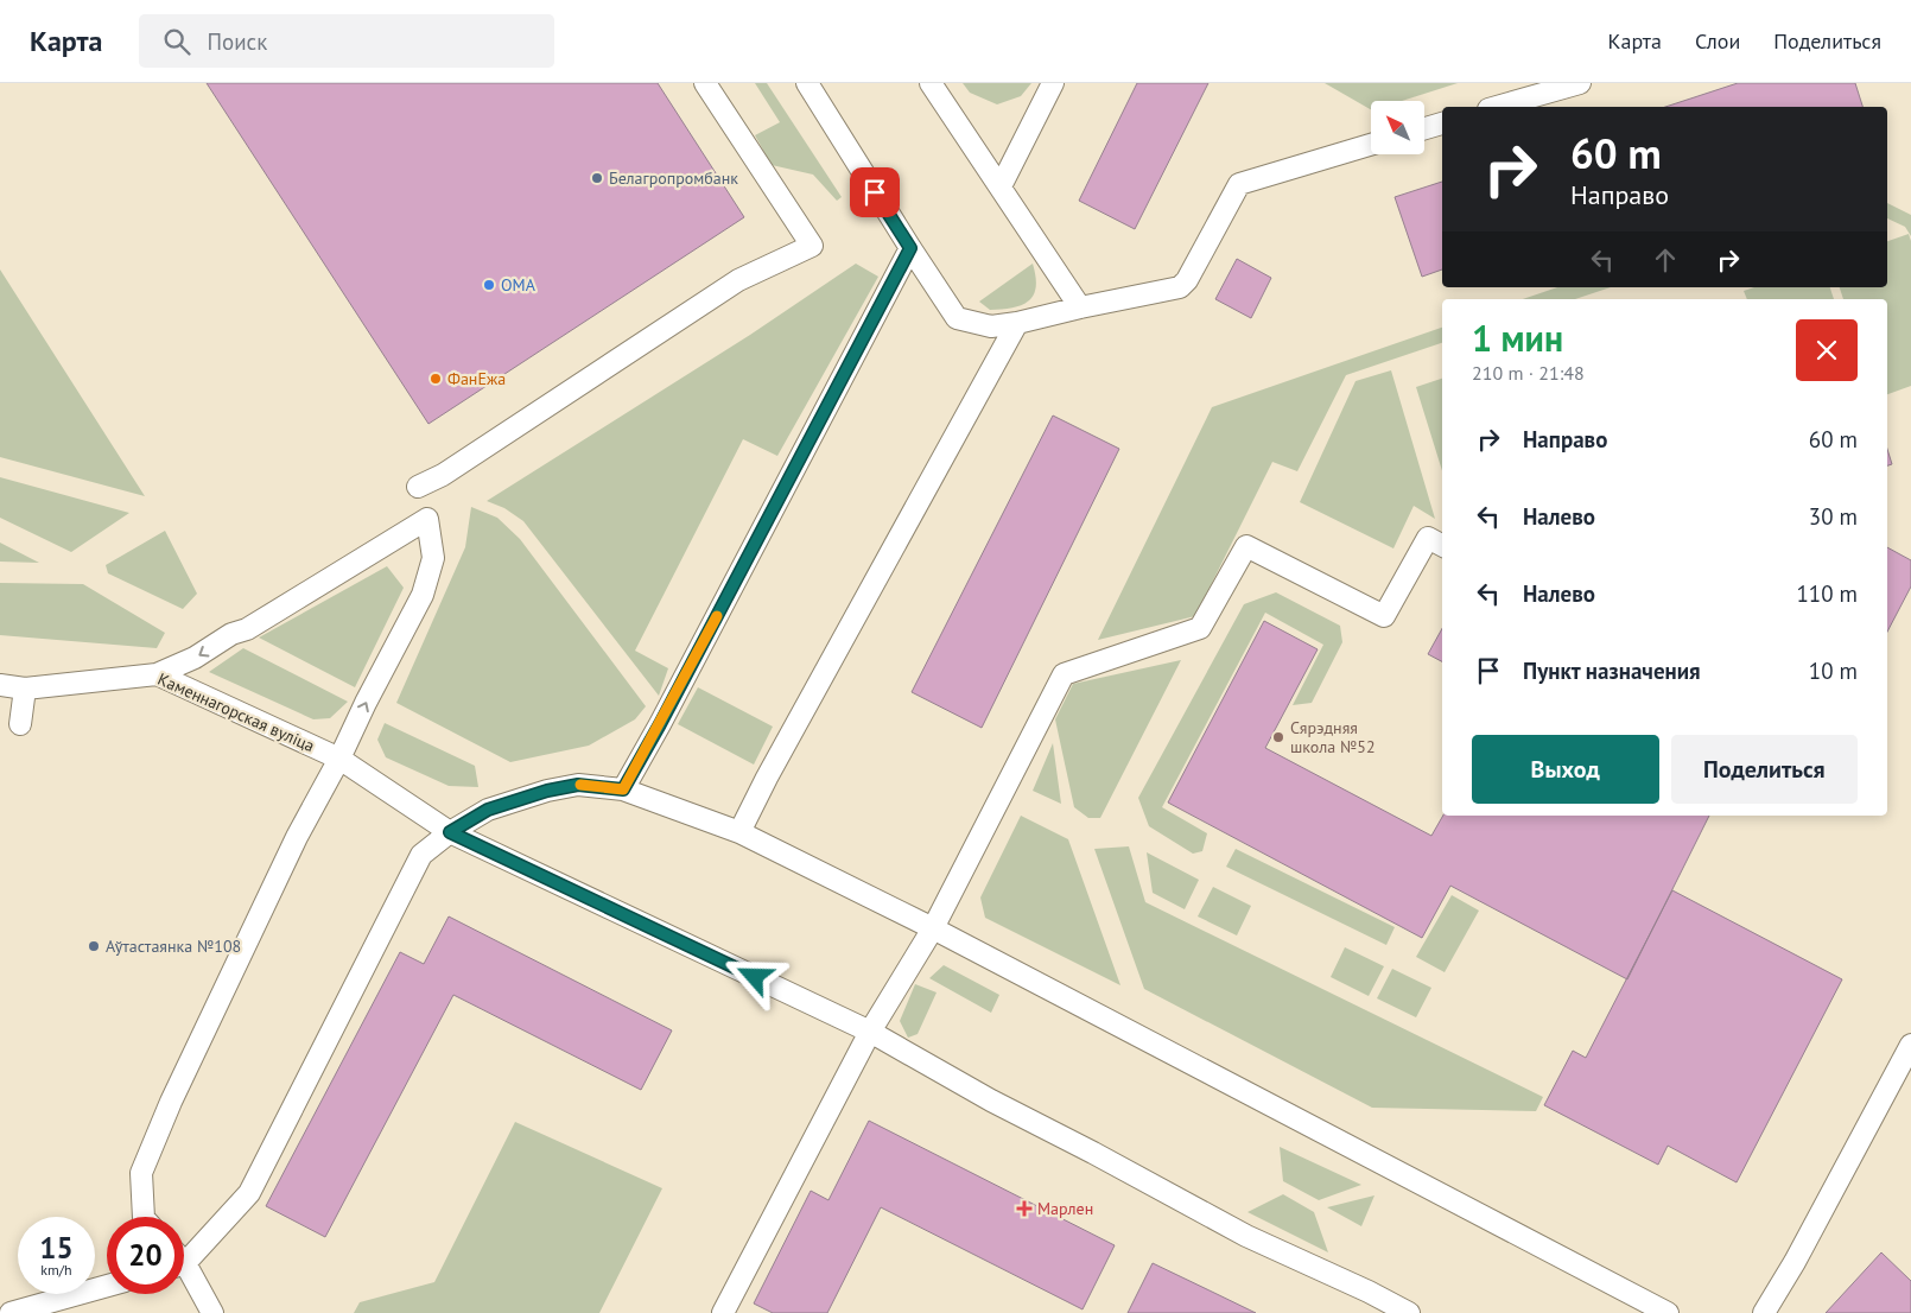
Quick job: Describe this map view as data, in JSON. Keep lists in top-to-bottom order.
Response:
{
  "streets": {
    "lane": ["Каменнагорская вуліца"]
  },
  "places": {
    "other": [
      "Белагропромбанк",
      "ОМА",
      "ФанЕжа",
      "Сярэдняя школа №52",
      "Аўтастаянка №108"
    ],
    "health": ["Марлен"]
  },
  "north": "top left",
  "page": {
    "header": "Карта",
    "search": "Поиск",
    "nav": ["Карта", "Слои", "Поделиться"],
    "turn": ["60 m", "Направо"],
    "heading": ["1 мин", "210 m · 21:48"],
    "list": [
      {
        "name": "Направо",
        "value": "60 m"
      },
      {
        "name": "Налево",
        "value": "30 m"
      },
      {
        "name": "Налево",
        "value": "110 m"
      },
      {
        "name": "Пункт назначения",
        "value": "10 m"
      }
    ],
    "buttons": ["Выход", "Поделиться"],
    "speed": "15 km/h",
    "limit": "20"
  }
}
